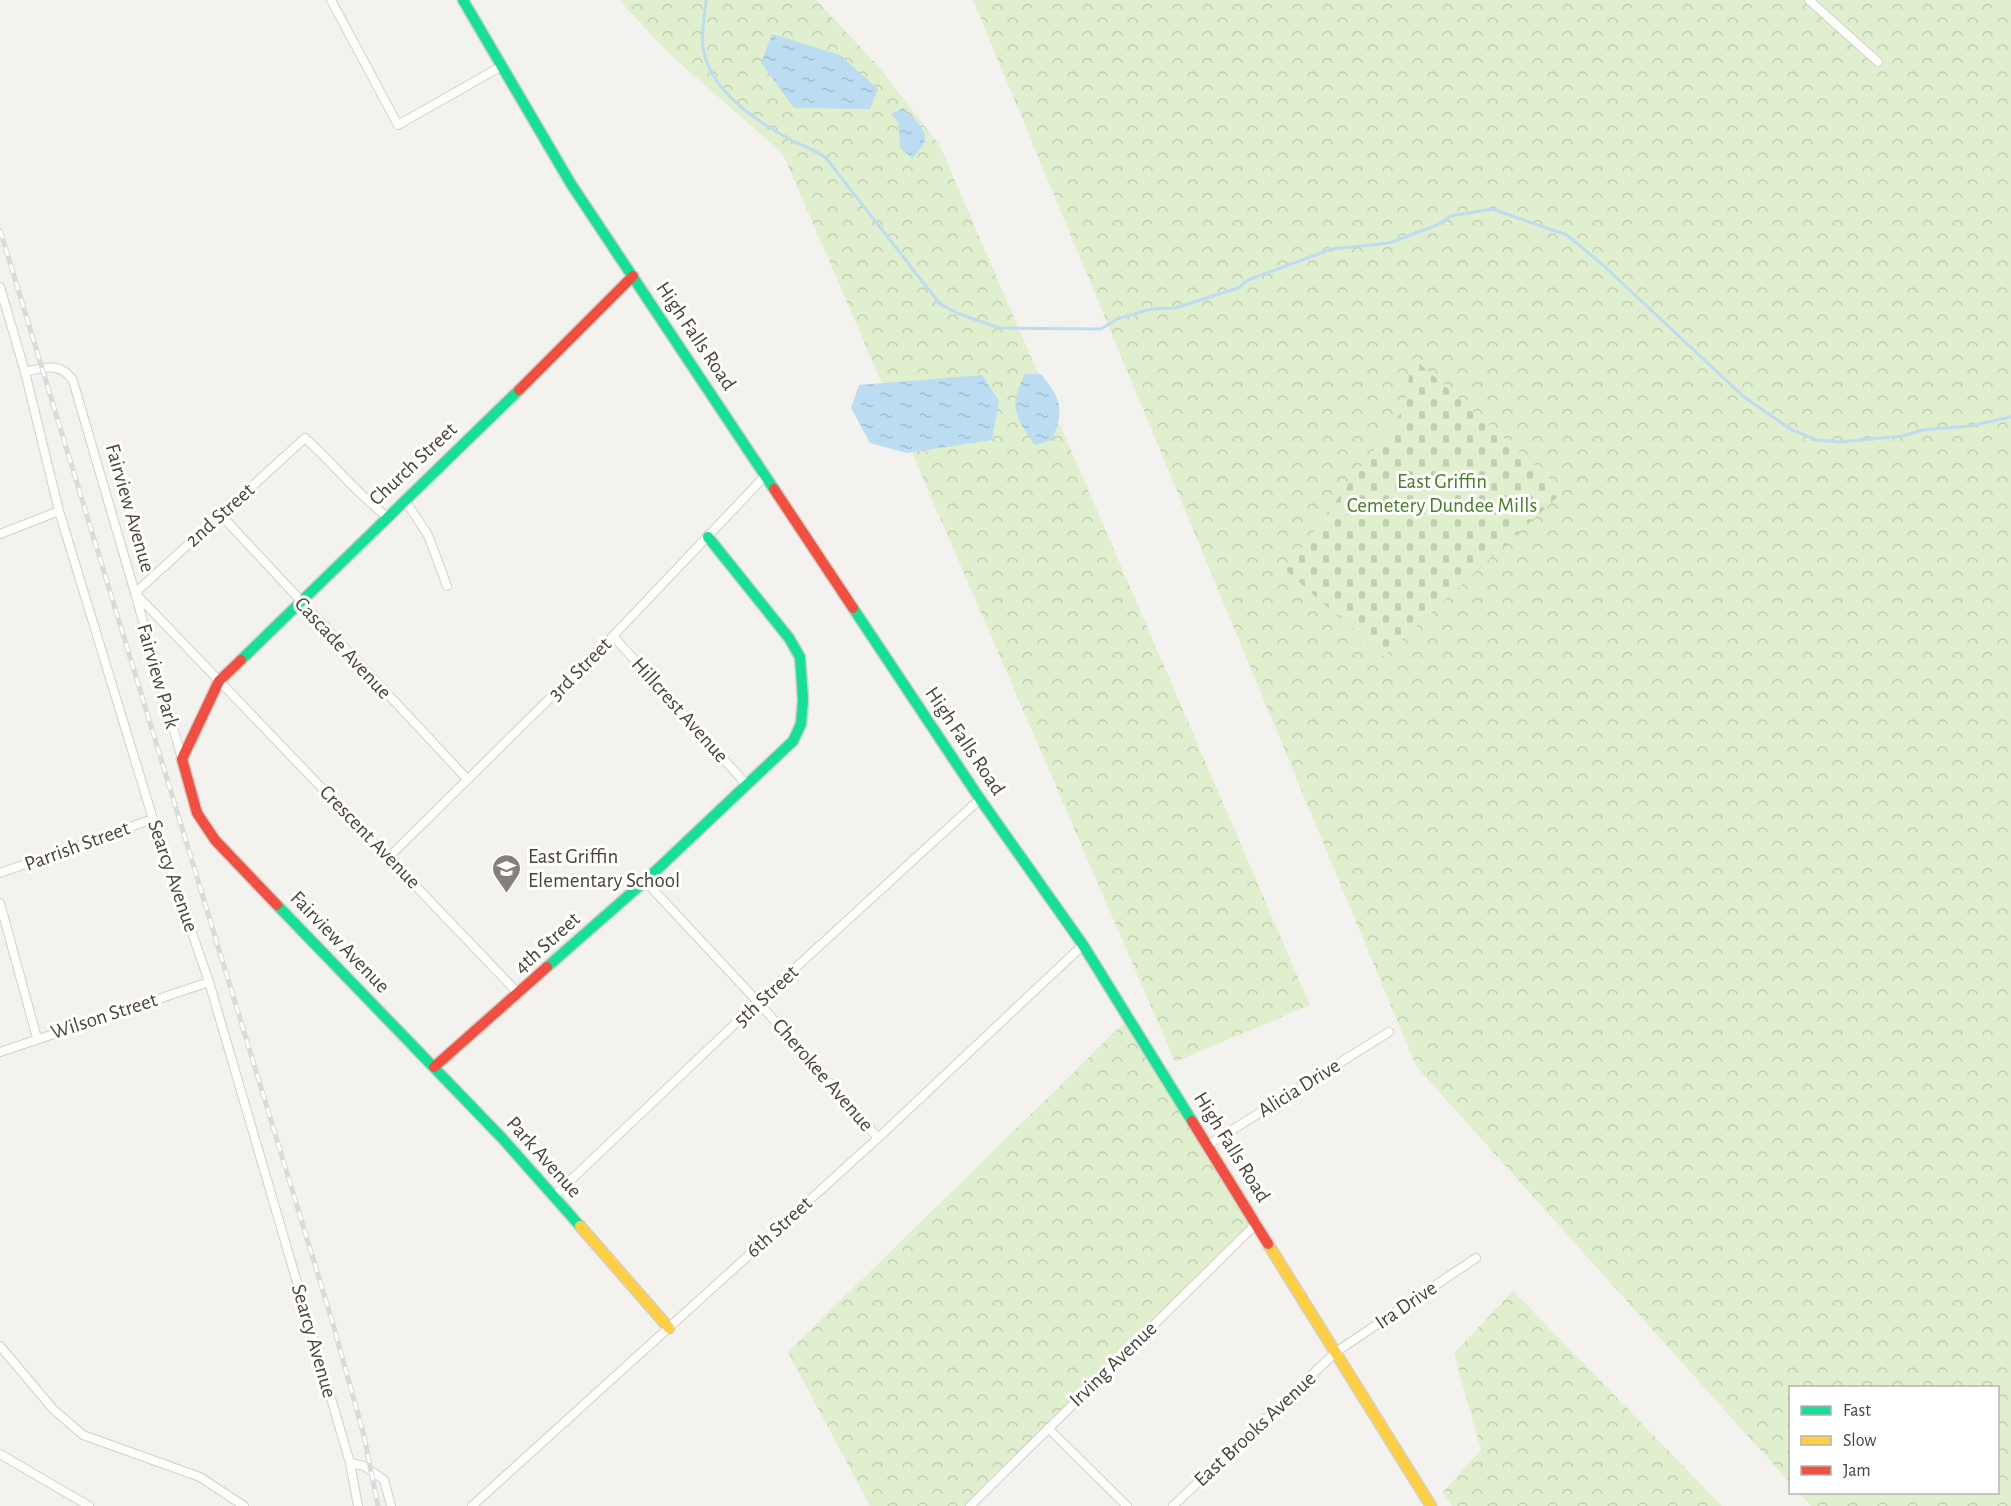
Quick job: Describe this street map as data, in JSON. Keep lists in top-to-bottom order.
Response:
{
  "streets": {
    "street": [
      "High Falls Road",
      "Church Street",
      "Fairview Avenue",
      "2nd Street",
      "Cascade Avenue",
      "3rd Street",
      "Fairview Park",
      "Hillcrest Avenue",
      "Crescent Avenue",
      "Parrish Street",
      "Searcy Avenue",
      "4th Street",
      "5th Street",
      "Wilson Street",
      "Cherokee Avenue",
      "Alicia Drive",
      "Park Avenue",
      "6th Street",
      "Ira Drive",
      "Irving Avenue",
      "East Brooks Avenue"
    ]
  },
  "crossings": [
    ["High Falls Road", "Church Street"],
    ["High Falls Road", "3rd Street"],
    ["High Falls Road", "5th Street"],
    ["High Falls Road", "Alicia Drive"],
    ["High Falls Road", "6th Street"],
    ["High Falls Road", "Ira Drive"],
    ["High Falls Road", "Irving Avenue"],
    ["High Falls Road", "East Brooks Avenue"],
    ["Church Street", "Fairview Avenue"],
    ["Church Street", "2nd Street"],
    ["Church Street", "Cascade Avenue"],
    ["Church Street", "Crescent Avenue"],
    ["Fairview Avenue", "2nd Street"],
    ["Fairview Avenue", "Fairview Park"],
    ["Fairview Avenue", "Crescent Avenue"],
    ["Fairview Avenue", "Searcy Avenue"],
    ["Fairview Avenue", "Park Avenue"],
    ["2nd Street", "Cascade Avenue"],
    ["2nd Street", "Fairview Park"],
    ["Cascade Avenue", "3rd Street"],
    ["3rd Street", "Hillcrest Avenue"],
    ["3rd Street", "Crescent Avenue"],
    ["3rd Street", "4th Street"],
    ["Hillcrest Avenue", "4th Street"],
    ["Crescent Avenue", "4th Street"],
    ["Parrish Street", "Searcy Avenue"],
    ["Searcy Avenue", "Wilson Street"],
    ["4th Street", "Cherokee Avenue"],
    ["4th Street", "Park Avenue"],
    ["5th Street", "Cherokee Avenue"],
    ["5th Street", "Park Avenue"],
    ["Cherokee Avenue", "6th Street"],
    ["Park Avenue", "6th Street"],
    ["Ira Drive", "East Brooks Avenue"]
  ],
  "parks": ["East Griffin Cemetery Dundee Mills"],
  "places": {
    "school or university": ["East Griffin Elementary School"]
  },
  "legend": ["Fast", "Slow", "Jam"]
}
